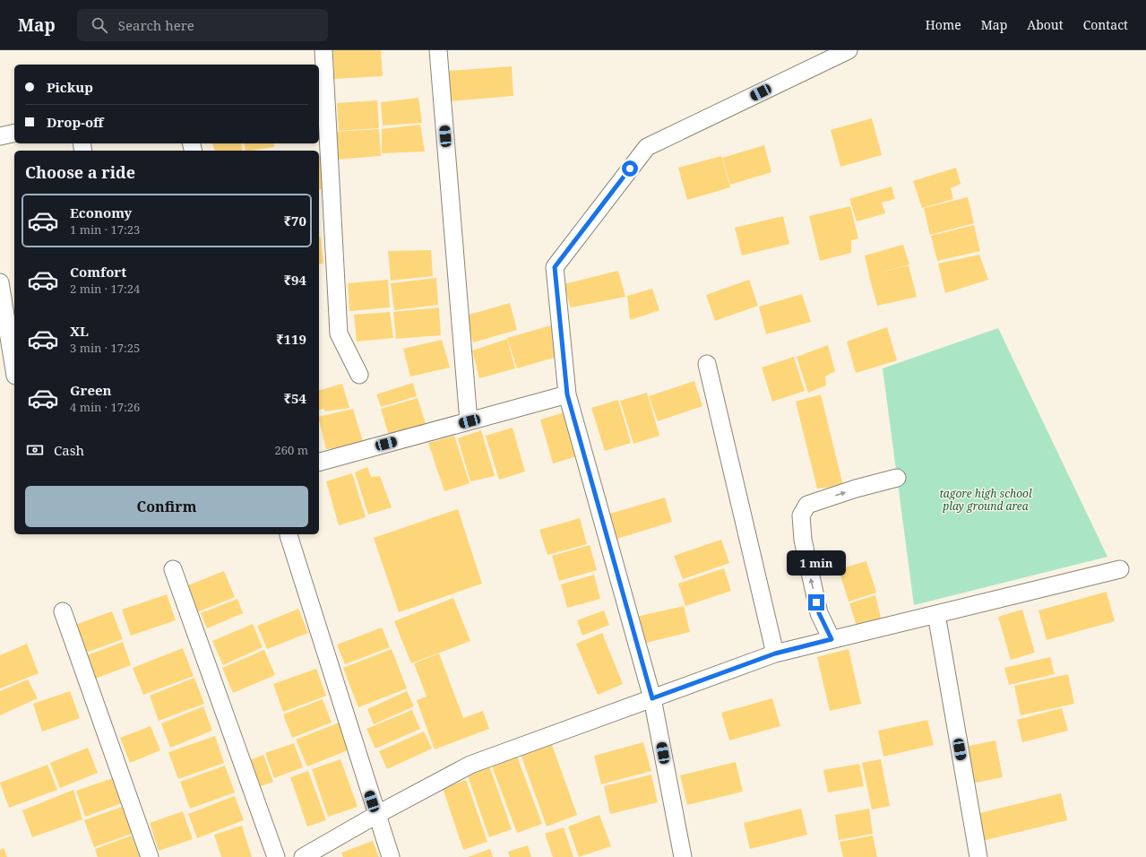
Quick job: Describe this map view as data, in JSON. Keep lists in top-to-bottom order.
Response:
{
  "parks": ["tagore high school play ground area"],
  "page": {
    "header": "Map",
    "search": "Search here",
    "nav": [
      "Home",
      "Map",
      "About",
      "Contact"
    ],
    "banner": ["Pickup", "Drop-off"],
    "heading": "Choose a ride",
    "list": [
      {
        "name": "Economy",
        "note": "1 min · 17:23",
        "value": "₹70"
      },
      {
        "name": "Comfort",
        "note": "2 min · 17:24",
        "value": "₹94"
      },
      {
        "name": "XL",
        "note": "3 min · 17:25",
        "value": "₹119"
      },
      {
        "name": "Green",
        "note": "4 min · 17:26",
        "value": "₹54"
      }
    ],
    "pay": ["Cash", "260 m"],
    "buttons": "Confirm",
    "bubble": "1 min"
  }
}
